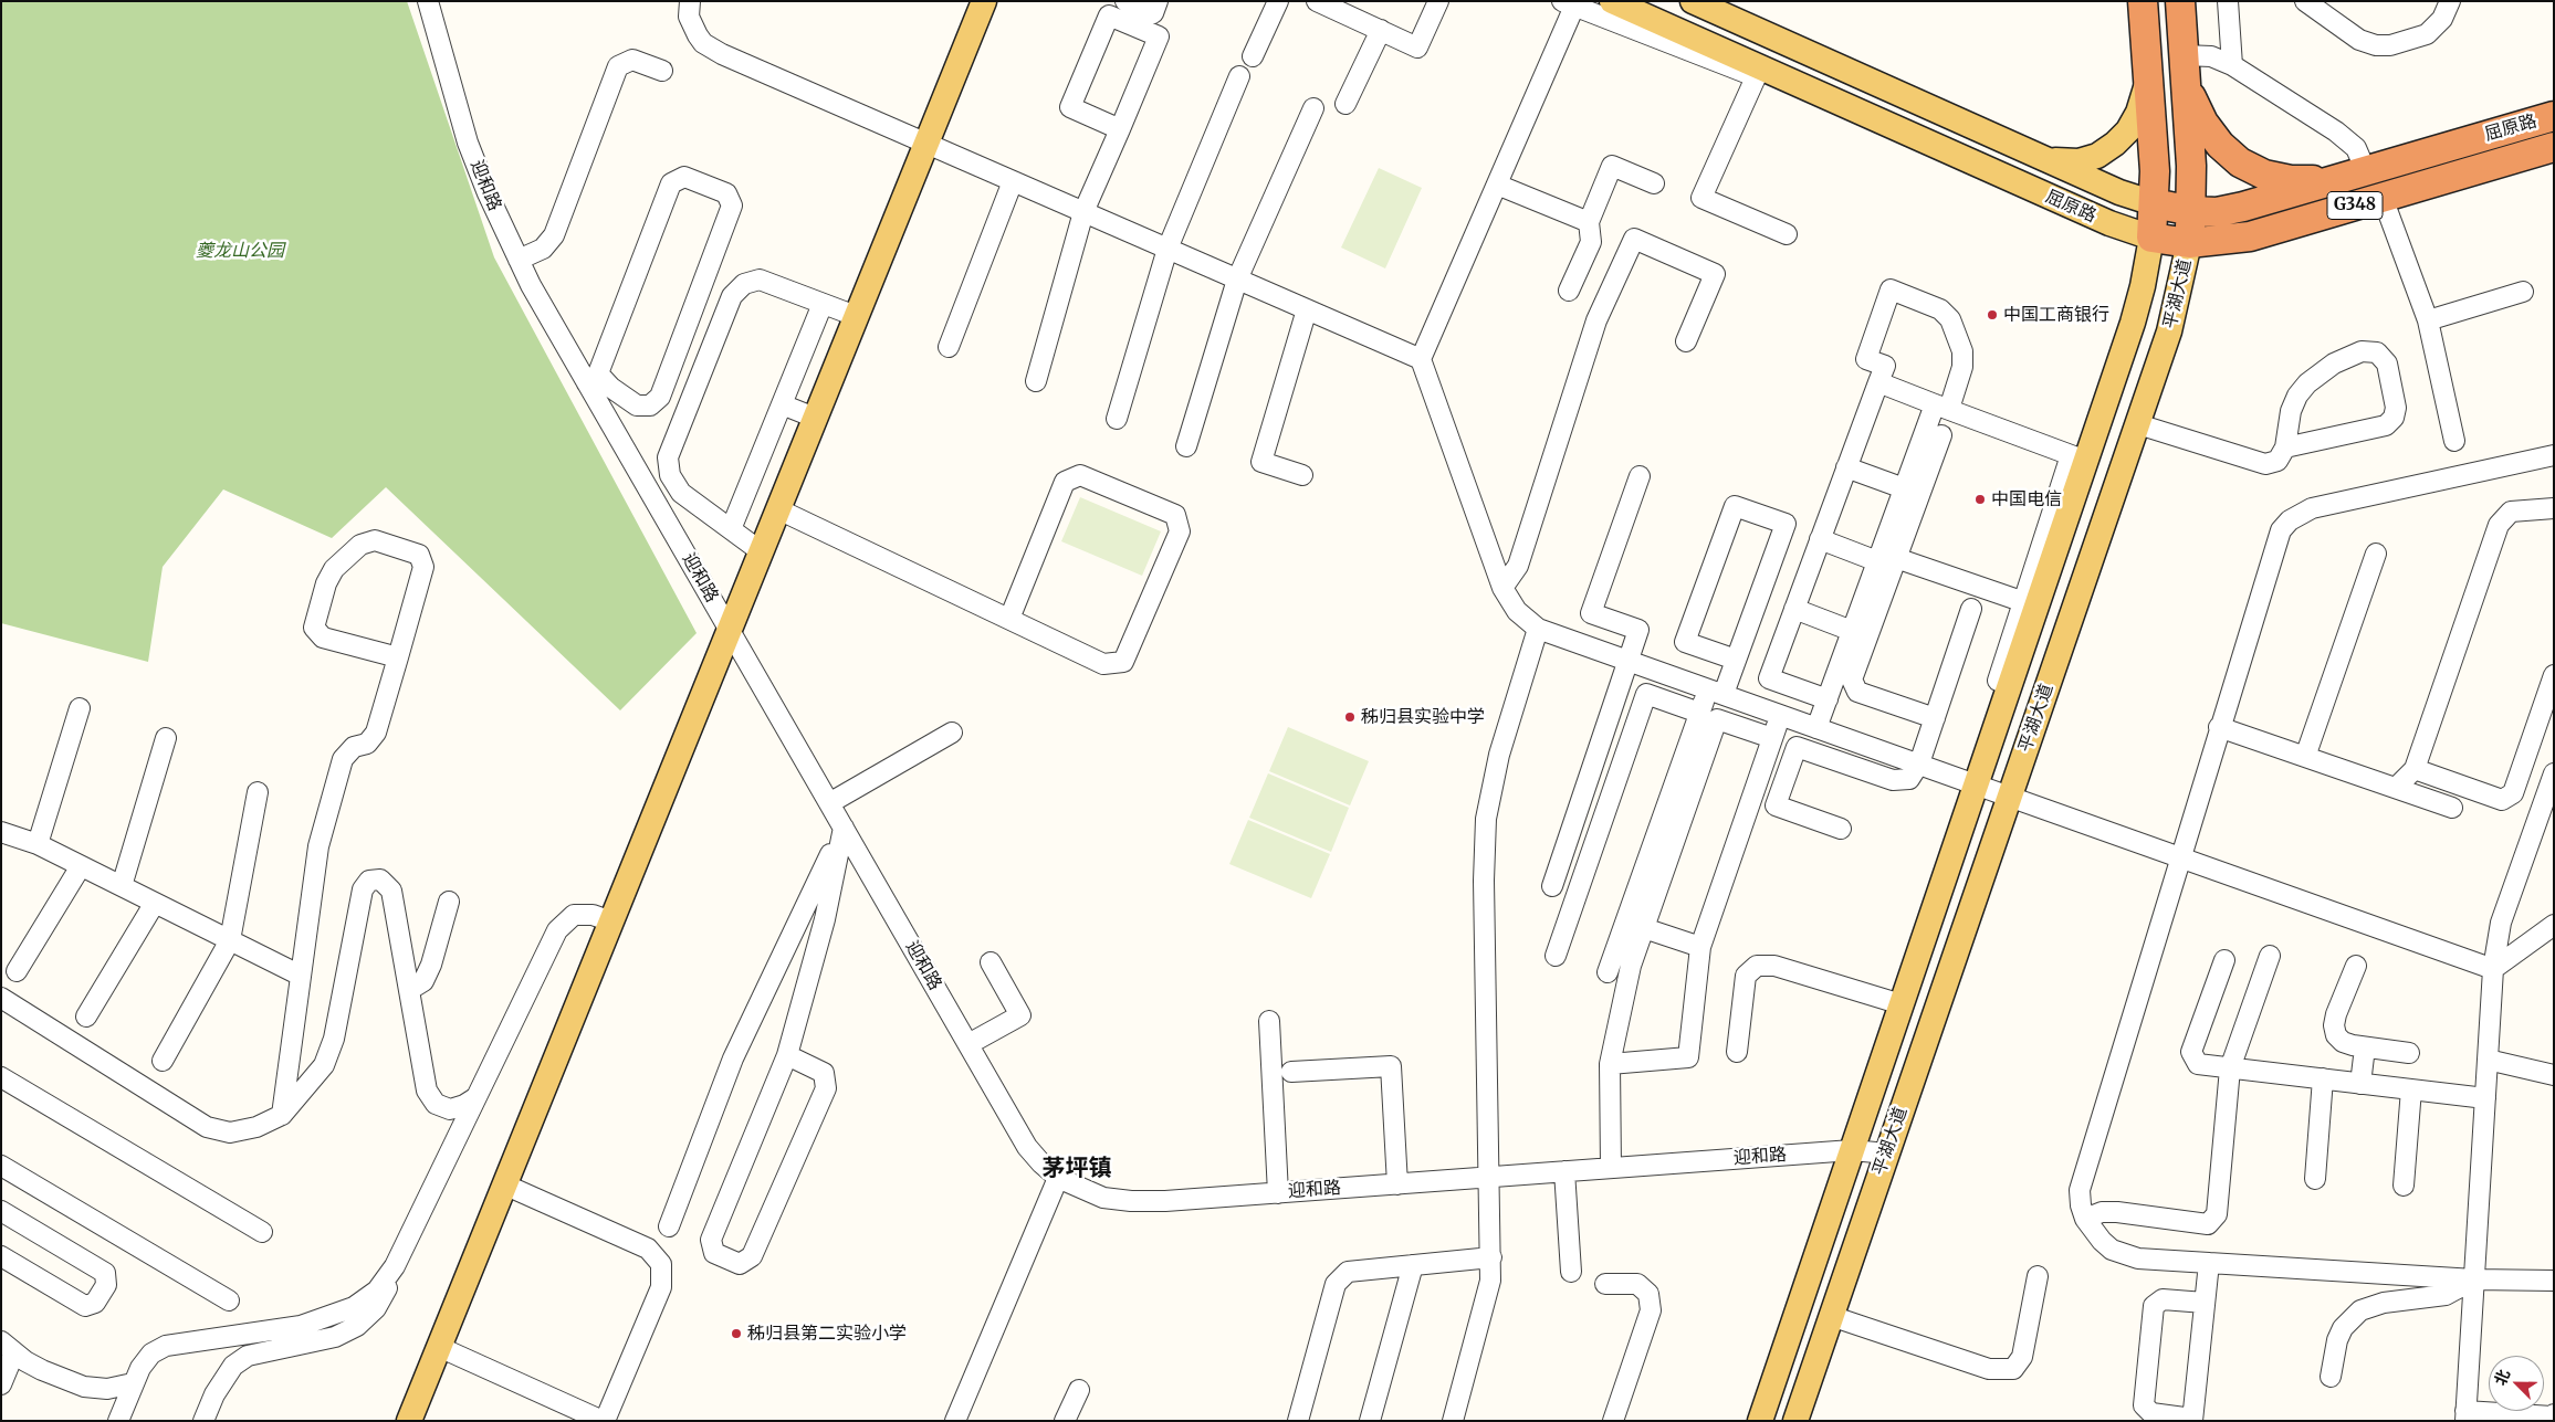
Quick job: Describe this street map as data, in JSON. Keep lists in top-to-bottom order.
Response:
{
  "streets": {
    "highway": ["屈原路", "G348", "平湖大道"],
    "street": ["迎和路"]
  },
  "crossings": [
    ["屈原路", "平湖大道"],
    ["迎和路", "平湖大道"]
  ],
  "districts": ["茅坪镇"],
  "parks": ["夔龙山公园"],
  "places": [
    "中国工商银行",
    "中国电信",
    "秭归县实验中学",
    "秭归县第二实验小学"
  ],
  "north": "top left"
}
